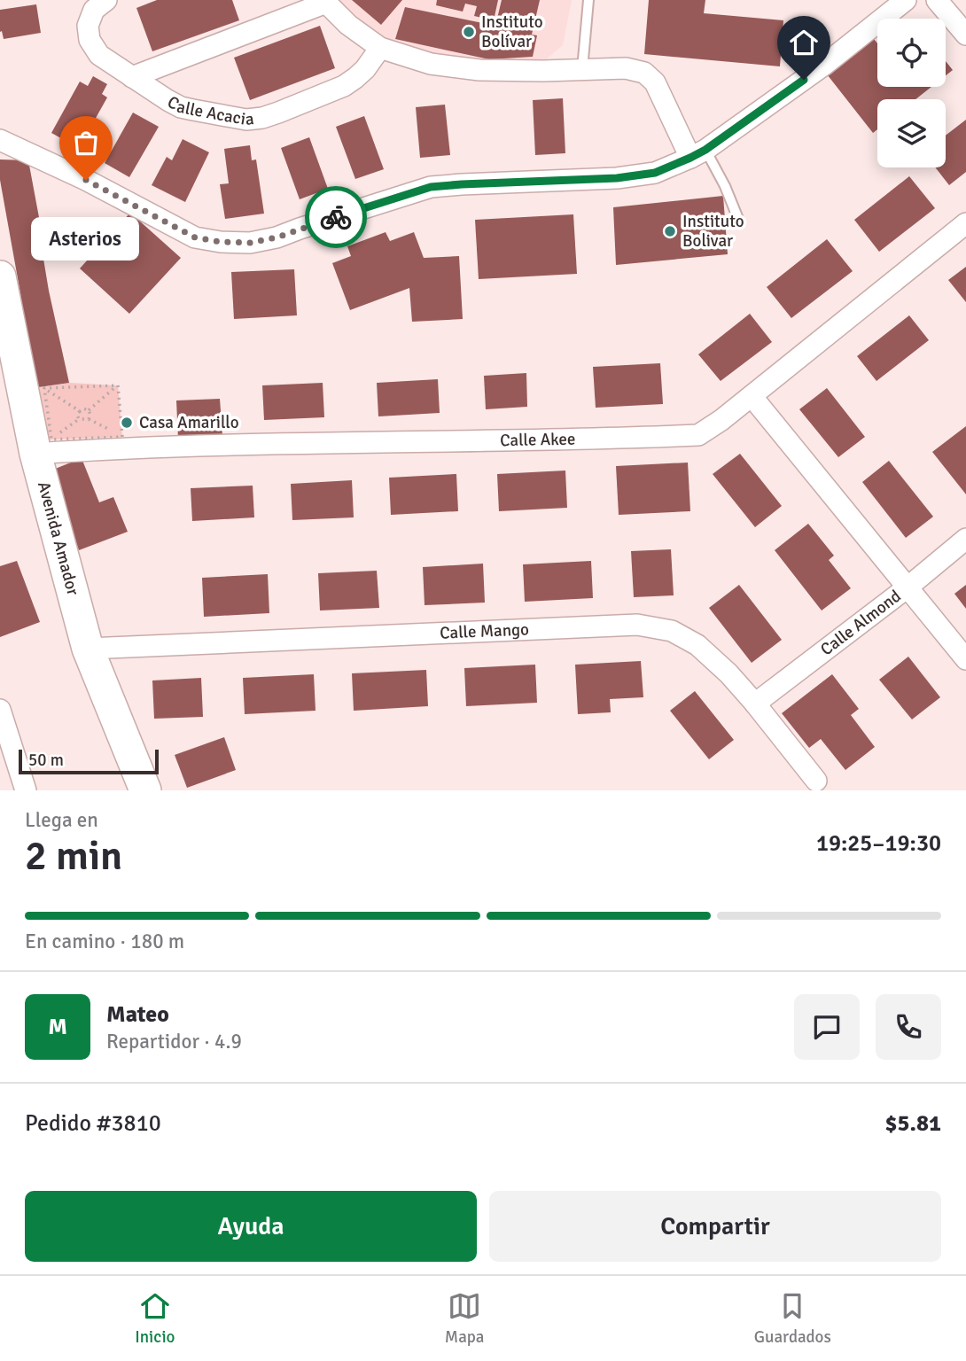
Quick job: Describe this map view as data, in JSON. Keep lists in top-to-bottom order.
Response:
{
  "streets": {
    "main road": ["Avenida Amador"],
    "street": [
      "Calle Acacia",
      "Calle Akee",
      "Calle Almond",
      "Calle Mango"
    ]
  },
  "crossings": [
    ["Calle Akee", "Avenida Amador"],
    ["Avenida Amador", "Calle Mango"],
    ["Calle Almond", "Calle Mango"]
  ],
  "places": [
    "Instituto Bolívar",
    "Asterios",
    "Instituto Bolivar",
    "Casa Amarillo"
  ],
  "scale_bar": "50 m",
  "page": {
    "bubble": "Asterios",
    "scale": "50 m",
    "heading": ["2 min", "Llega en", "19:25–19:30"],
    "panel": [
      "Mateo",
      "Repartidor · 4.9",
      "Pedido #3810",
      "$5.81"
    ],
    "bar": "En camino · 180 m",
    "round": "M",
    "buttons": ["Ayuda", "Compartir"],
    "tabs": ["Inicio", "Mapa", "Guardados"]
  }
}
